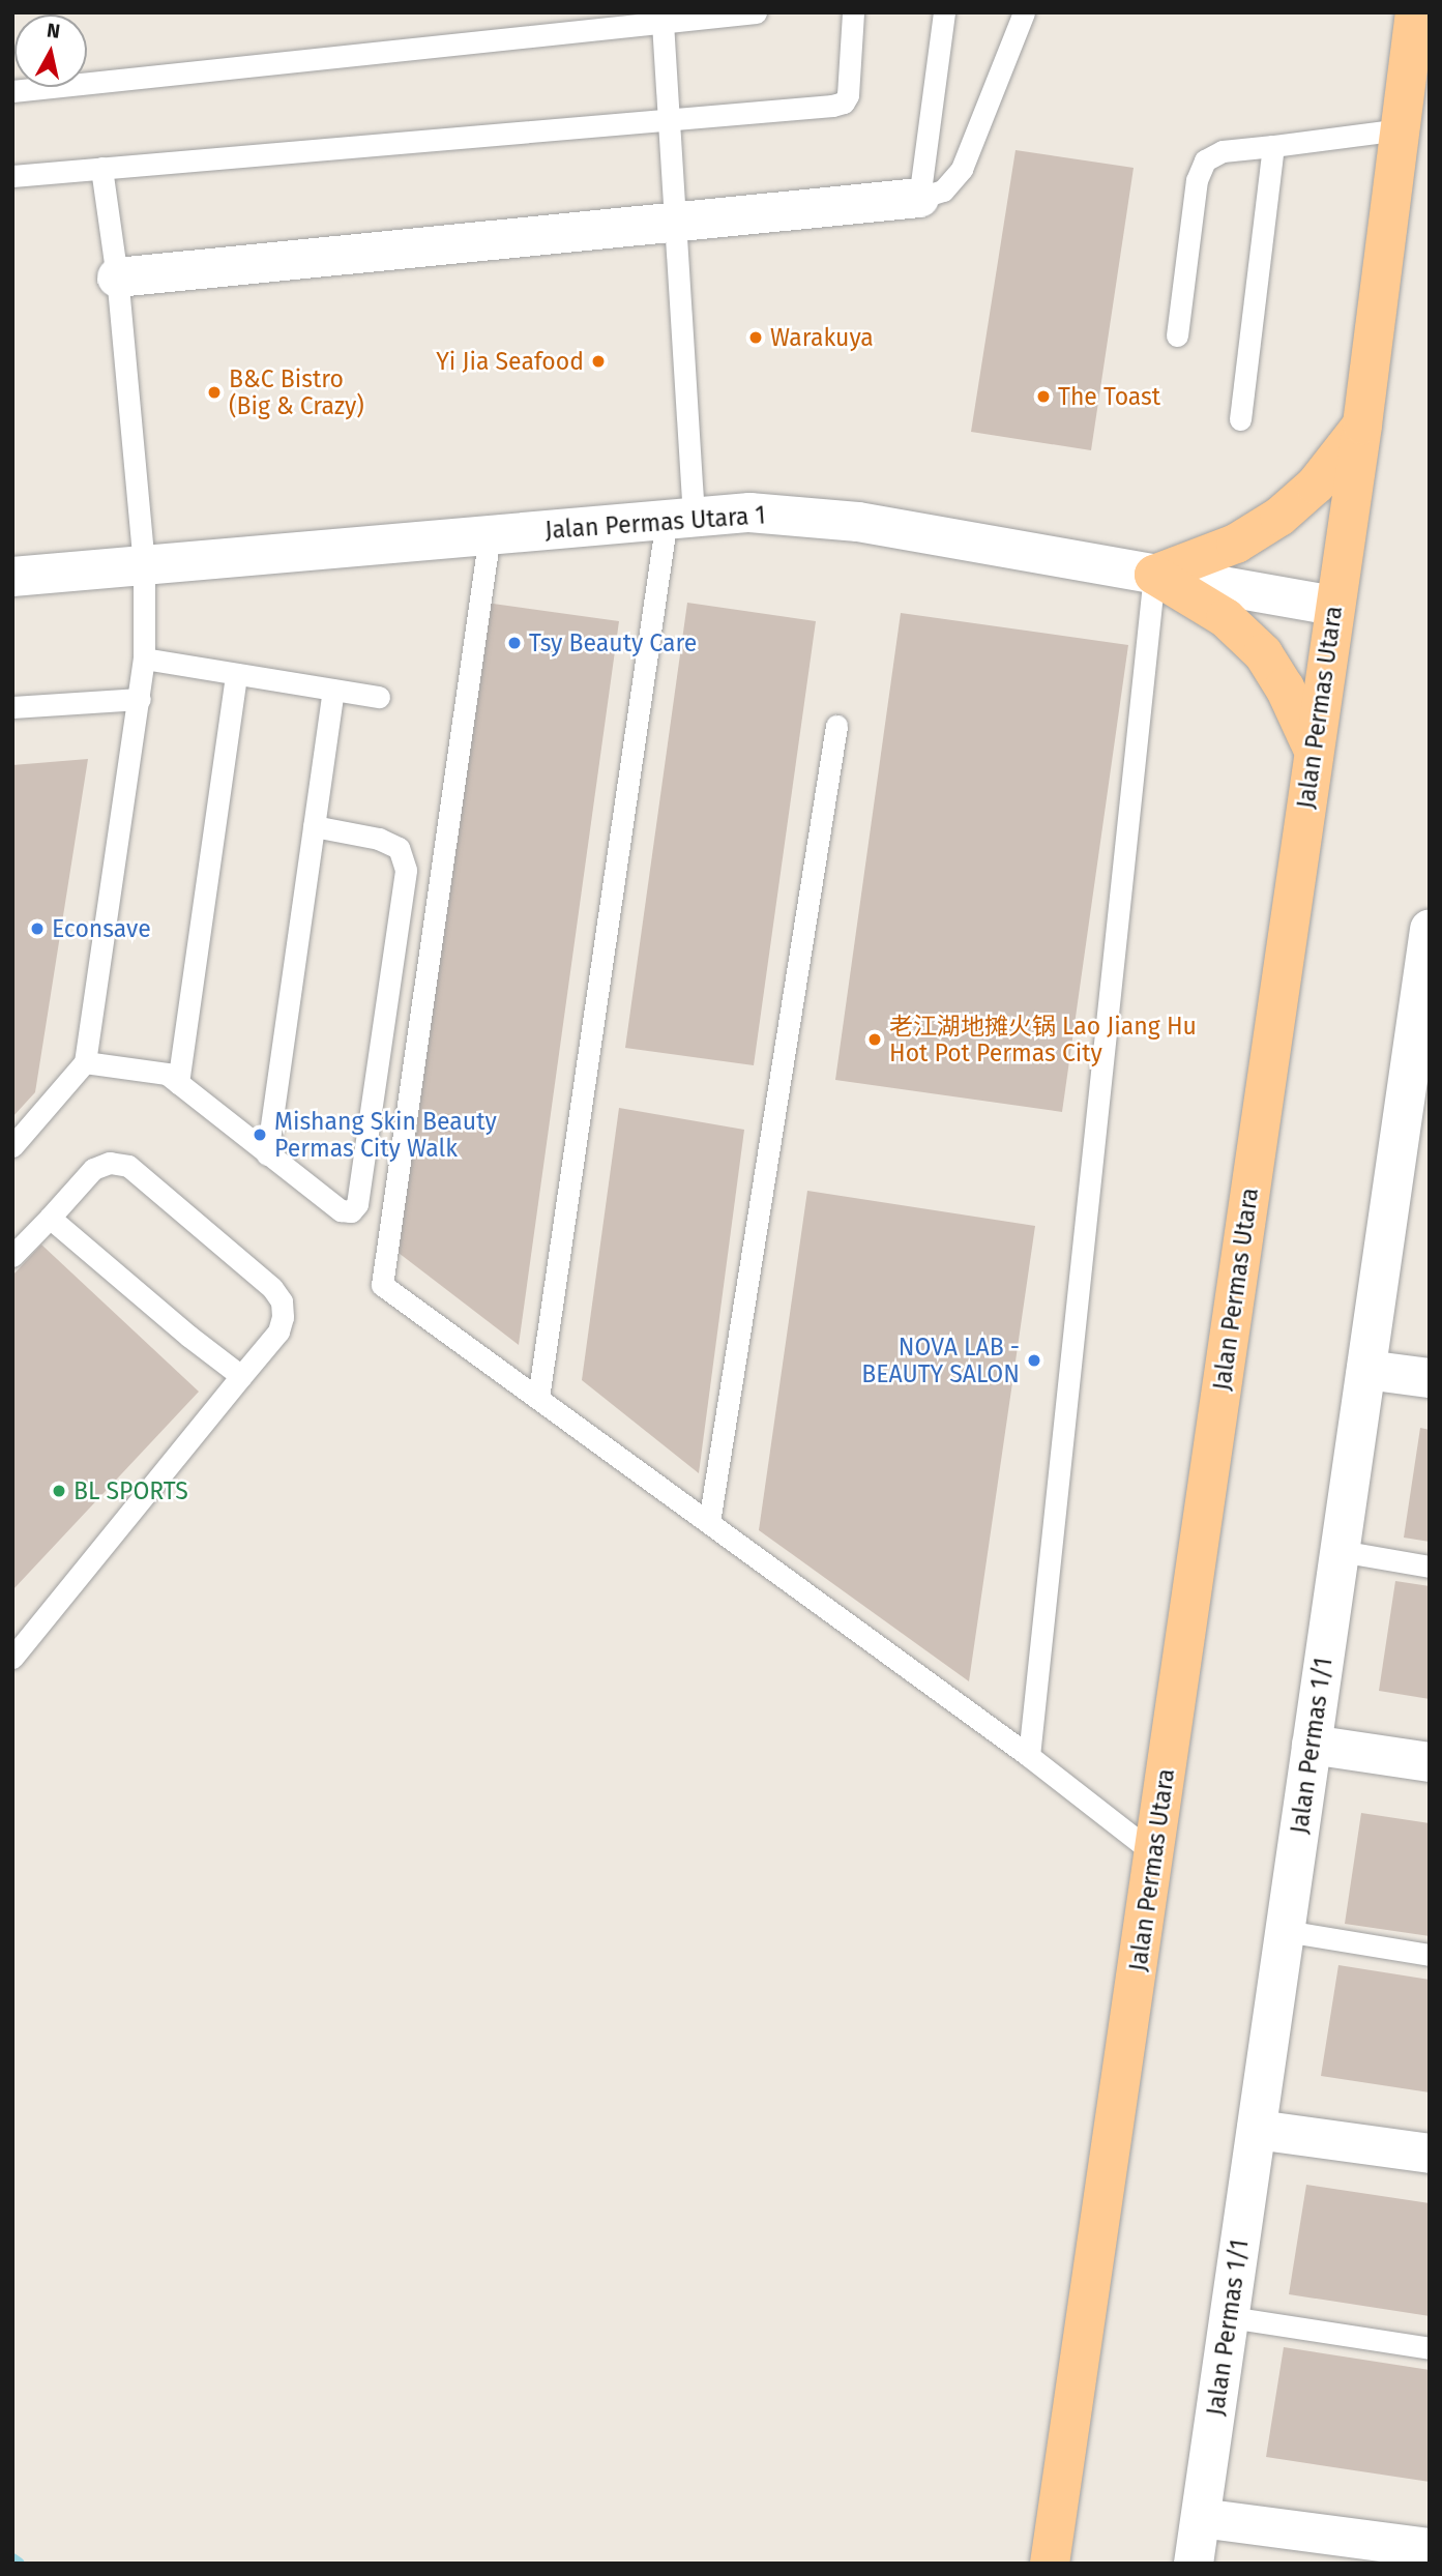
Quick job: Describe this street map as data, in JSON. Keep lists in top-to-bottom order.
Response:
{
  "streets": {
    "main road": ["Jalan Permas Utara"],
    "street": ["Jalan Permas Utara 1", "Jalan Permas 1/1"]
  },
  "crossings": [
    ["Jalan Permas Utara 1", "Jalan Permas Utara"]
  ],
  "places": [
    "Warakuya",
    "Yi Jia Seafood",
    "B&C Bistro (Big & Crazy)",
    "The Toast",
    "Tsy Beauty Care",
    "Econsave",
    "老江湖地摊火锅 Lao Jiang Hu Hot Pot Permas City",
    "Mishang Skin Beauty Permas City Walk",
    "NOVA LAB - BEAUTY SALON",
    "BL SPORTS"
  ],
  "north": "top"
}
